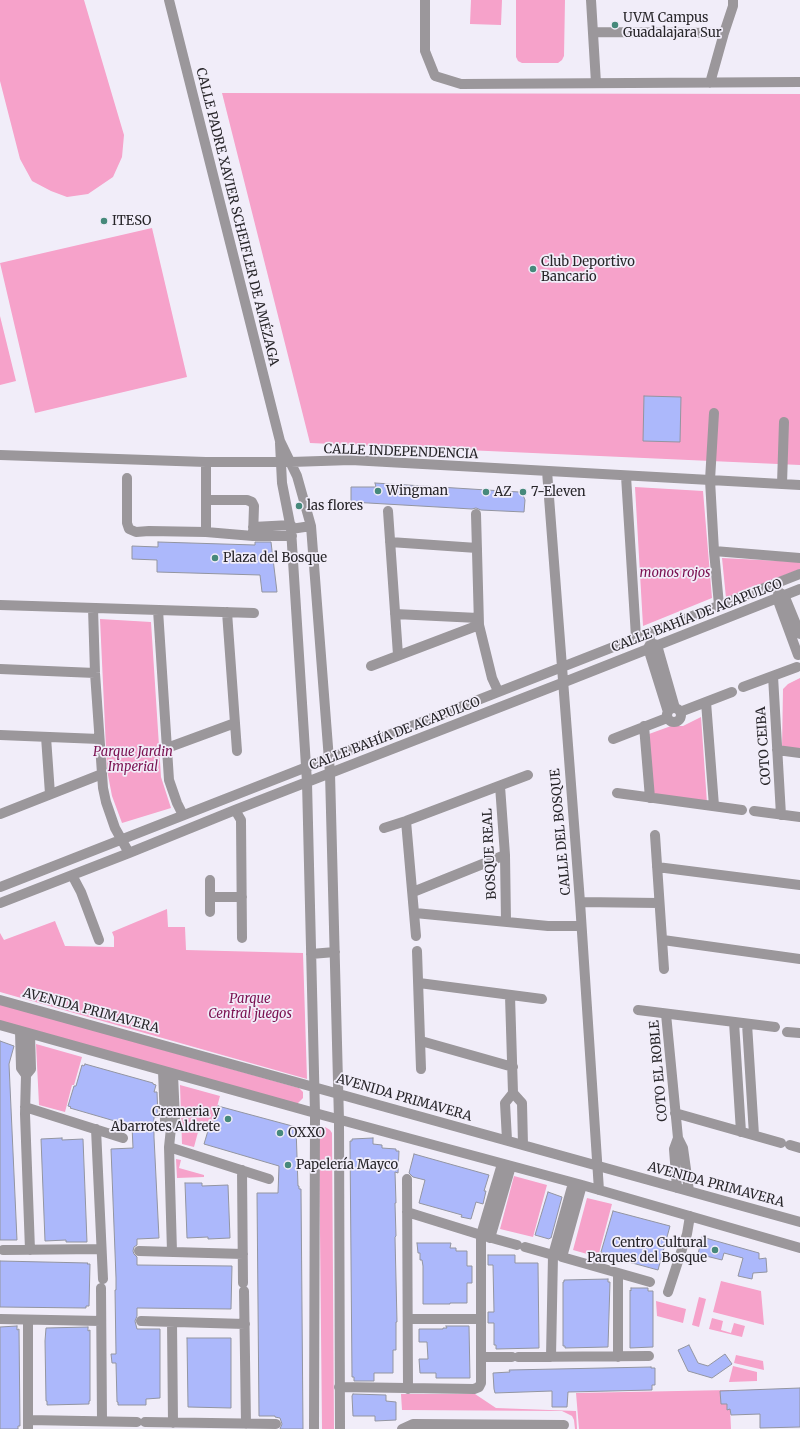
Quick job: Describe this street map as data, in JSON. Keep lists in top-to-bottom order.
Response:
{
  "streets": {
    "street": [
      "CALLE PADRE XAVIER SCHEIFLER DE AMÉZAGA",
      "CALLE INDEPENDENCIA",
      "CALLE BAHÍA DE ACAPULCO",
      "COTO CEIBA",
      "CALLE DEL BOSQUE",
      "BOSQUE REAL",
      "AVENIDA PRIMAVERA",
      "COTO EL ROBLE"
    ]
  },
  "crossings": [
    ["CALLE PADRE XAVIER SCHEIFLER DE AMÉZAGA", "CALLE INDEPENDENCIA"],
    ["CALLE PADRE XAVIER SCHEIFLER DE AMÉZAGA", "CALLE BAHÍA DE ACAPULCO"],
    ["CALLE PADRE XAVIER SCHEIFLER DE AMÉZAGA", "AVENIDA PRIMAVERA"],
    ["CALLE INDEPENDENCIA", "CALLE DEL BOSQUE"],
    ["CALLE BAHÍA DE ACAPULCO", "CALLE DEL BOSQUE"],
    ["CALLE DEL BOSQUE", "AVENIDA PRIMAVERA"],
    ["AVENIDA PRIMAVERA", "COTO EL ROBLE"]
  ],
  "parks": ["monos rojos", "Parque Jardin Imperial", "Parque Central juegos"],
  "places": [
    "UVM Campus Guadalajara Sur",
    "ITESO",
    "Club Deportivo Bancario",
    "Wingman",
    "AZ",
    "7-Eleven",
    "las flores",
    "Plaza del Bosque",
    "Cremeria y Abarrotes Aldrete",
    "OXXO",
    "Papelería Mayco",
    "Centro Cultural Parques del Bosque"
  ]
}
